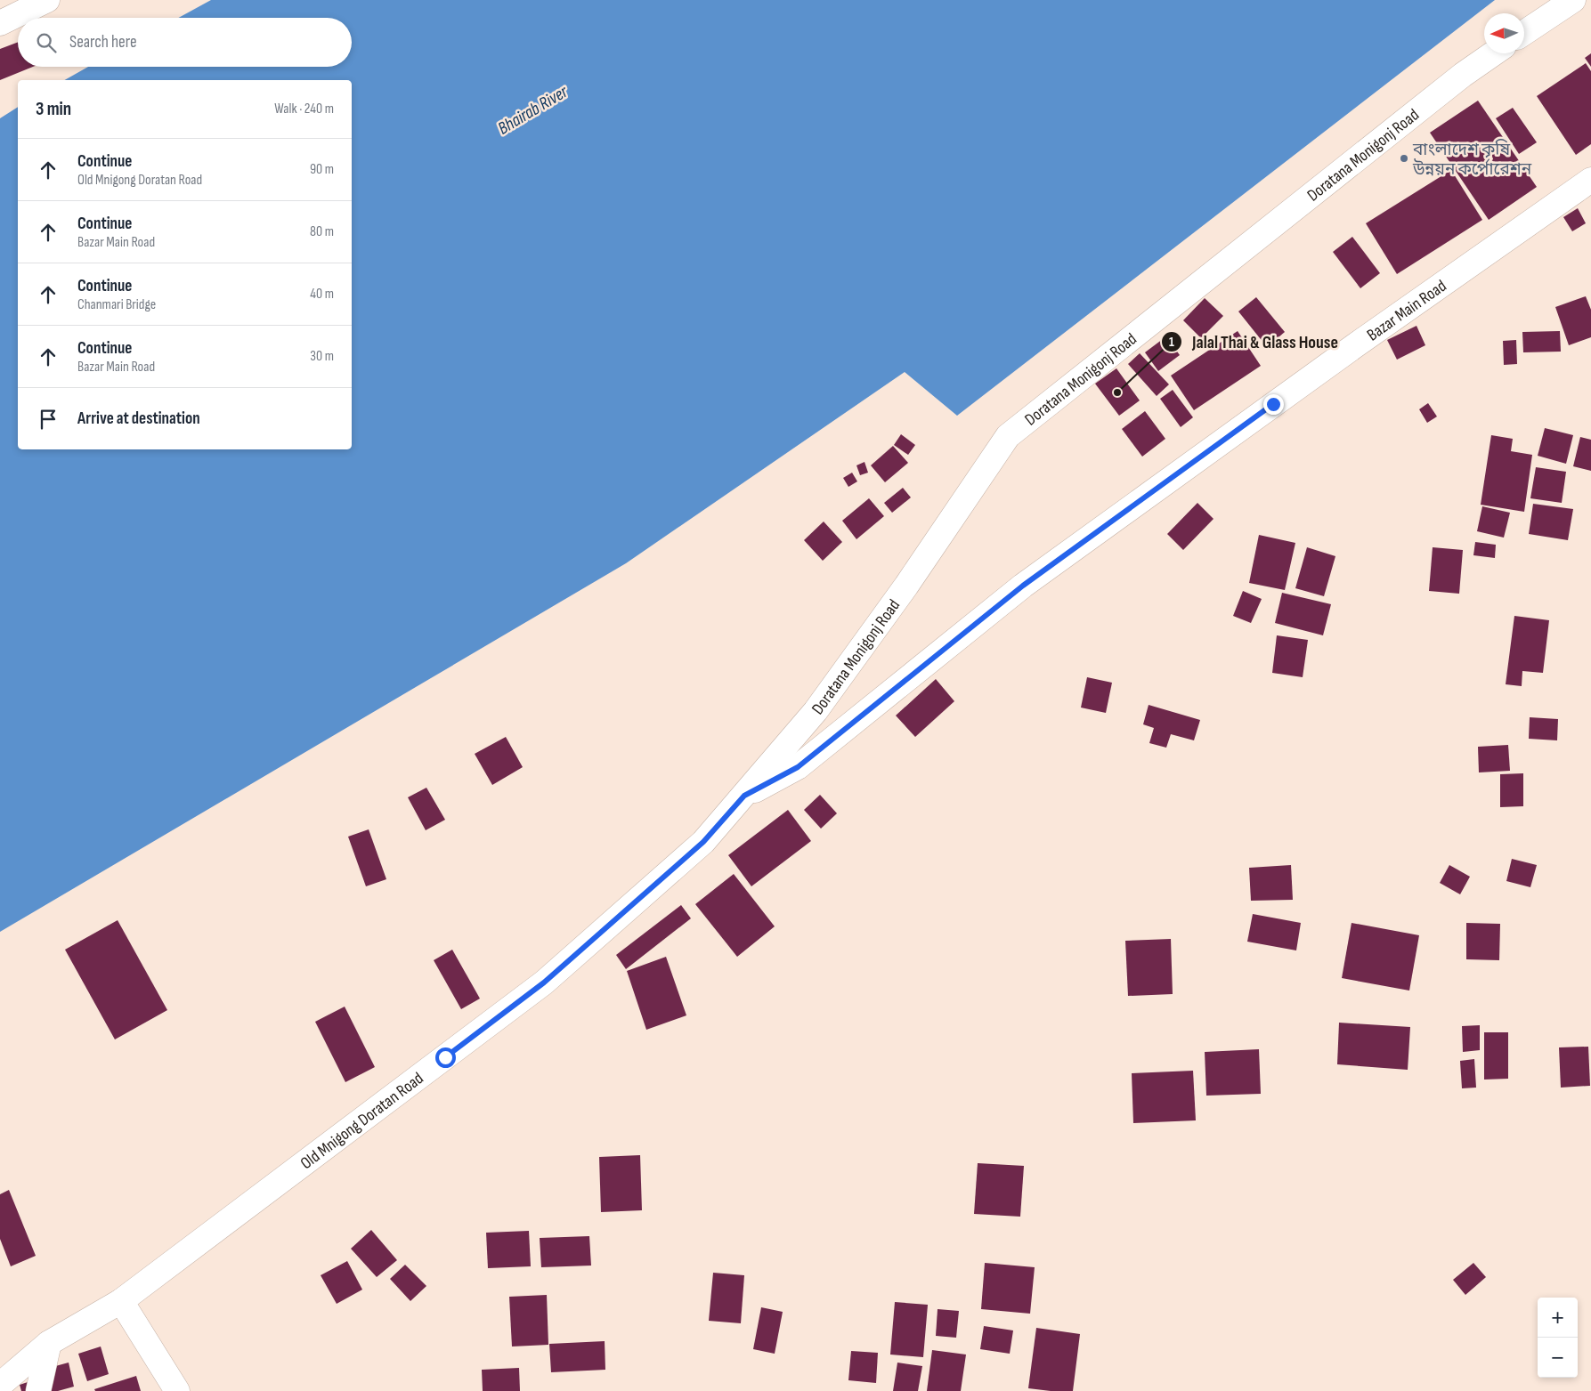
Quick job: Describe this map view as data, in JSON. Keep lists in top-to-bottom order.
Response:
{
  "streets": {
    "main road": ["Doratana Monigonj Road", "Bazar Main Road", "Old Mnigong Doratan Road"]
  },
  "crossings": [
    ["Doratana Monigonj Road", "Bazar Main Road"],
    ["Doratana Monigonj Road", "Old Mnigong Doratan Road"],
    ["Bazar Main Road", "Old Mnigong Doratan Road"]
  ],
  "water": ["Bhairab River"],
  "places": ["বাংলাদেশ কৃষি উন্নয়ন কর্পোরেশন", "Jalal Thai & Glass House"],
  "north": "left",
  "page": {
    "search": "Search here",
    "heading": ["3 min", "Walk · 240 m"],
    "list": [
      ["Continue", "Old Mnigong Doratan Road", "90 m"],
      ["Continue", "Bazar Main Road", "80 m"],
      ["Continue", "Chanmari Bridge", "40 m"],
      ["Continue", "Bazar Main Road", "30 m"],
      "Arrive at destination"
    ],
    "map_buttons": ["+", "−"]
  }
}
